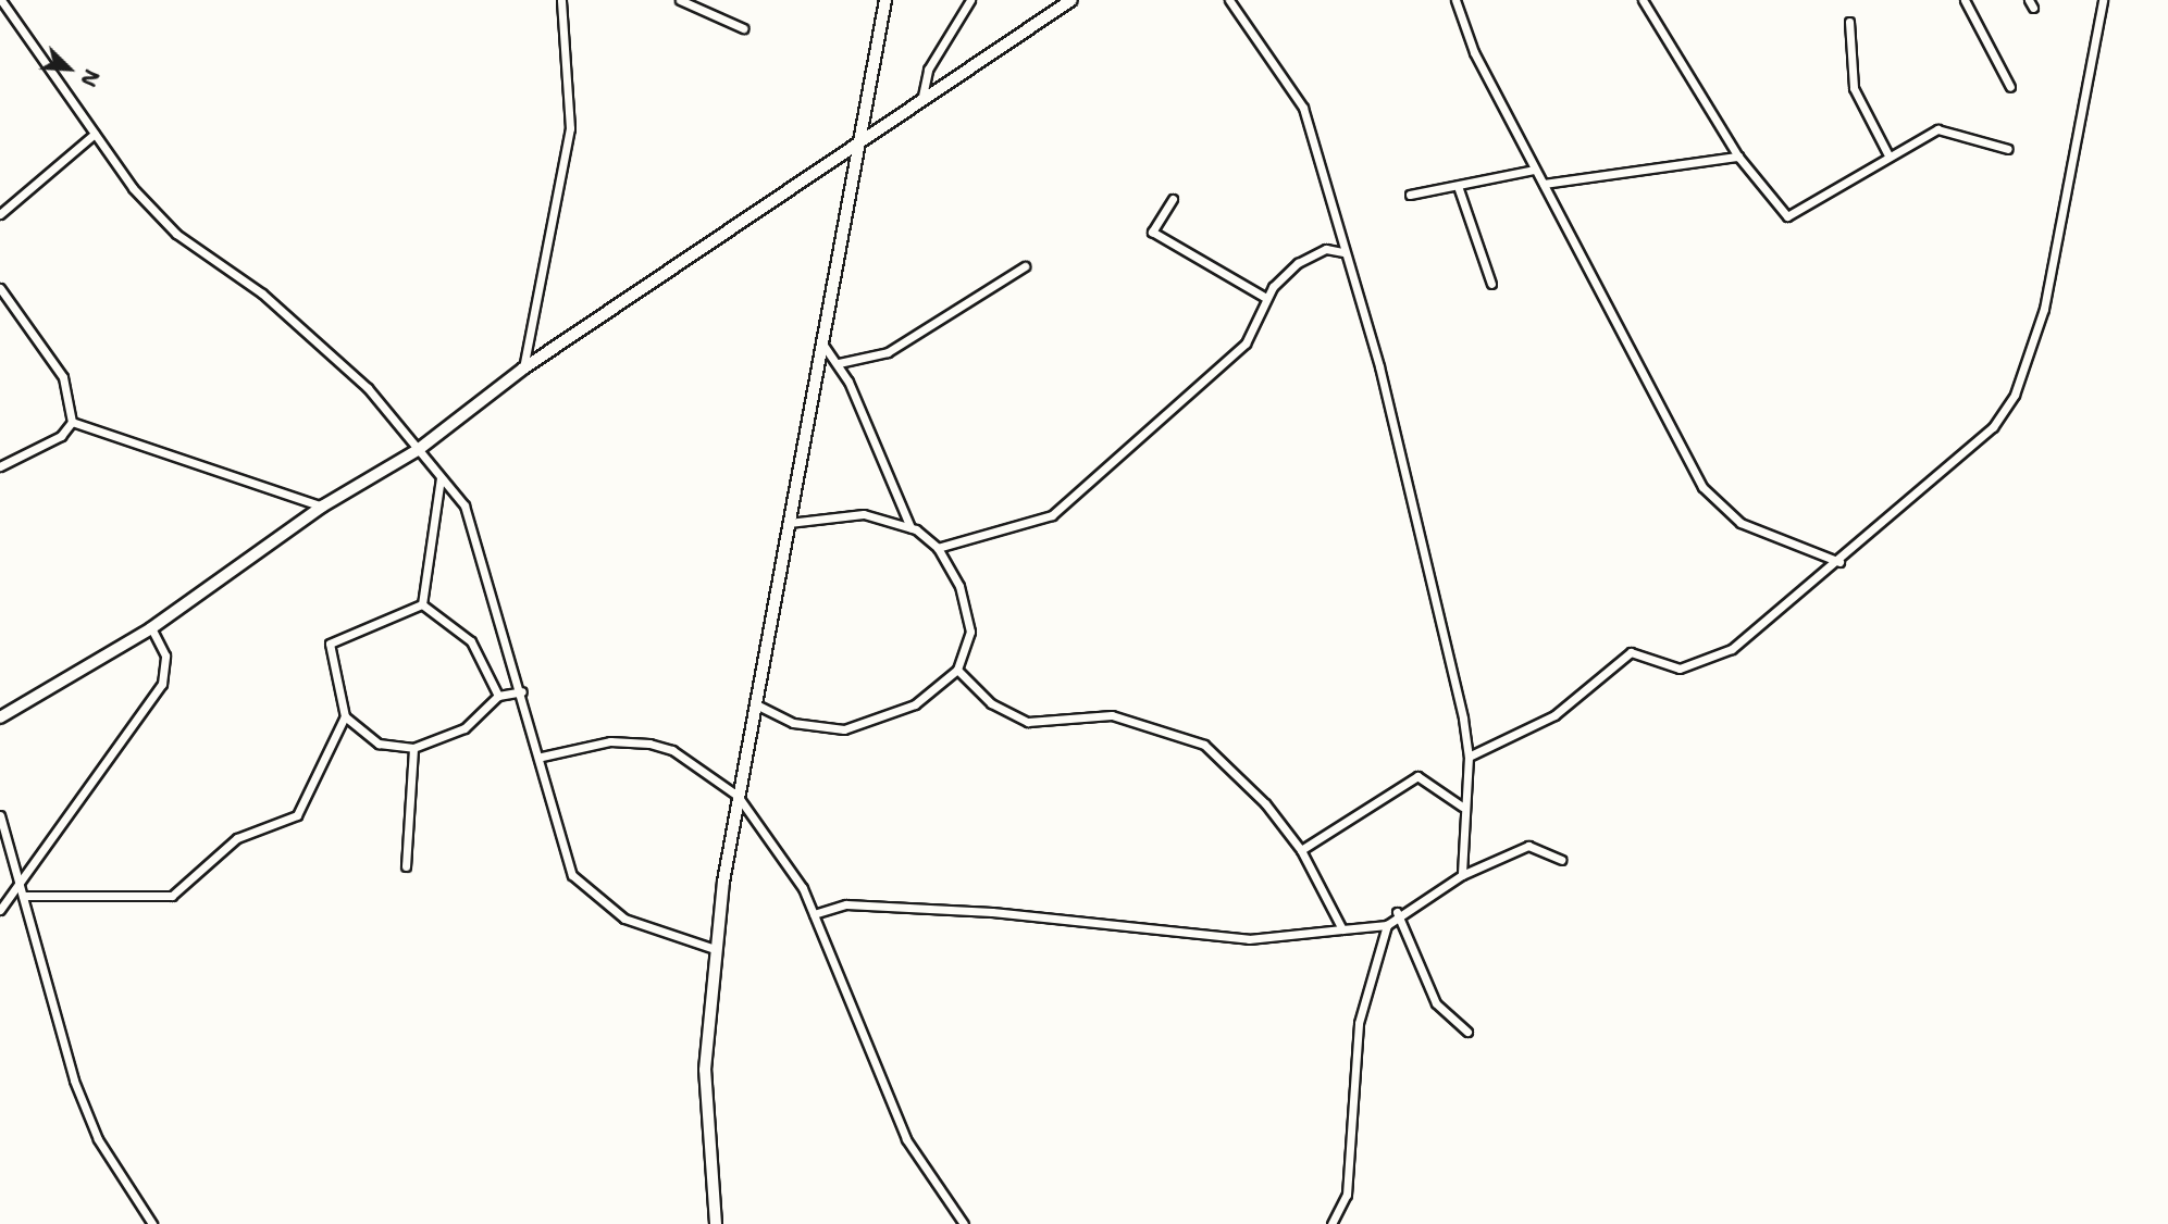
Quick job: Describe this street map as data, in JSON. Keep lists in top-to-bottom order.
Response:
{
  "north": "bottom right"
}
